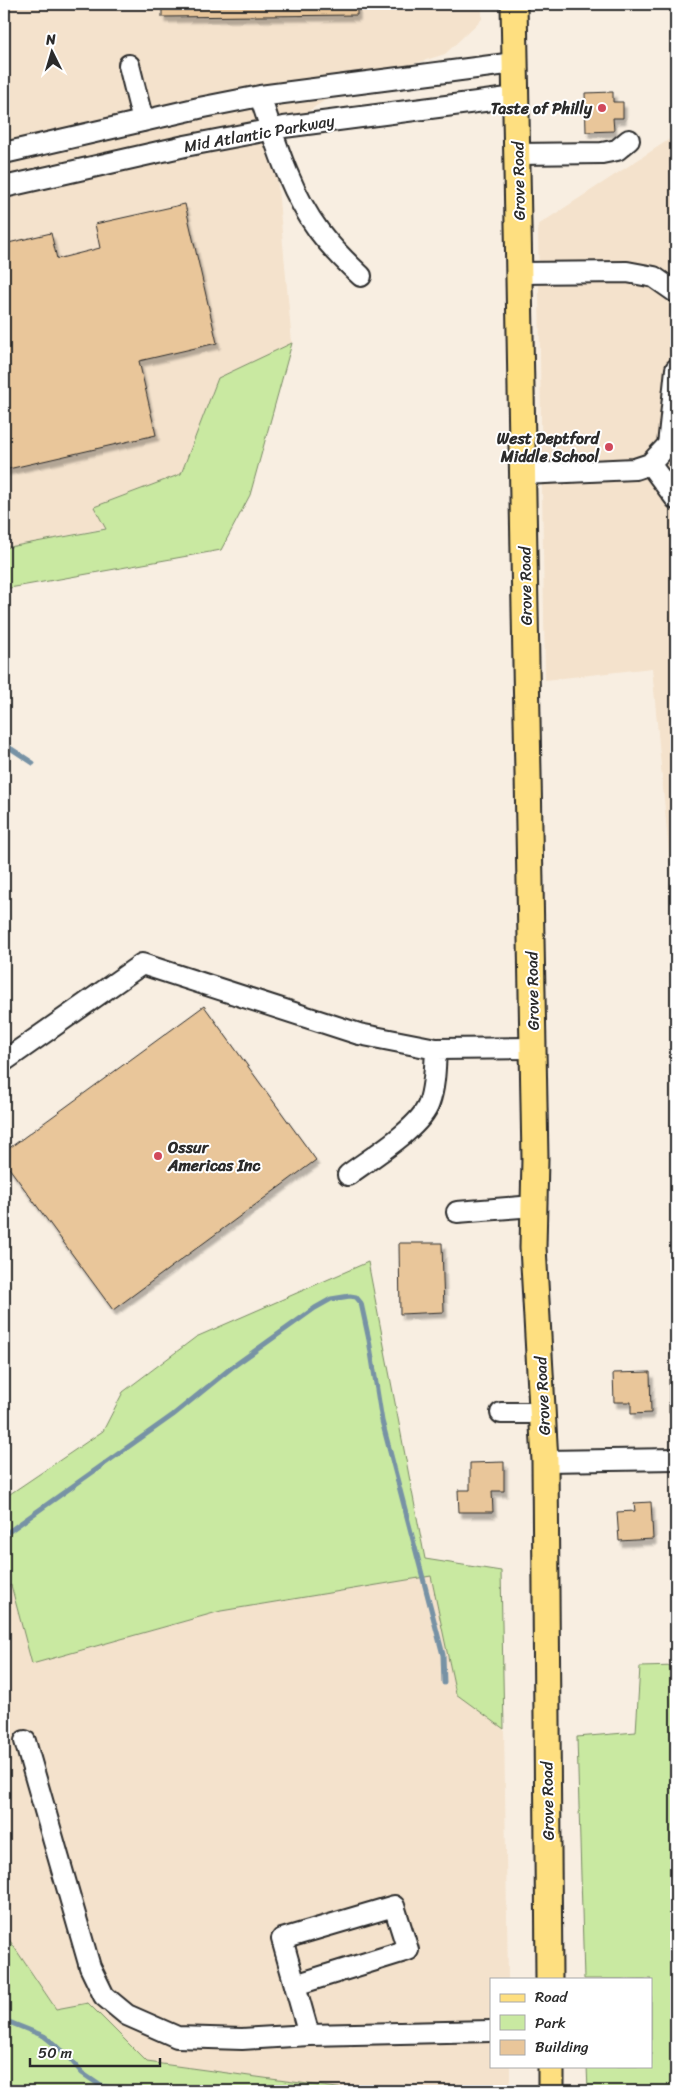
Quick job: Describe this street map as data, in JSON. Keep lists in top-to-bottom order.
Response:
{
  "streets": {
    "main road": ["Grove Road"],
    "street": ["Mid Atlantic Parkway"]
  },
  "crossings": [
    ["Mid Atlantic Parkway", "Grove Road"]
  ],
  "places": ["Taste of Philly", "West Deptford Middle School", "Ossur Americas Inc"],
  "legend": ["Road", "Park", "Building"],
  "scale_bar": "50 m",
  "north": "top"
}
